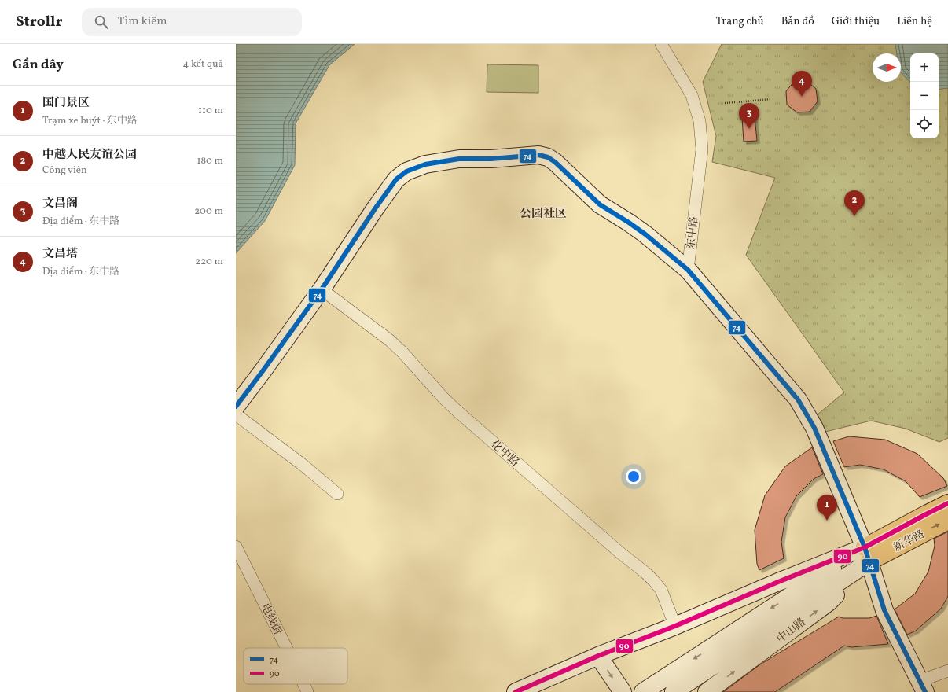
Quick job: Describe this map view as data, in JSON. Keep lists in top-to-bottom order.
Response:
{
  "streets": {
    "main road": ["新华路"],
    "street": [
      "东中路",
      "化中路",
      "电线街",
      "中山路"
    ]
  },
  "crossings": [
    ["化中路", "新华路"],
    ["新华路", "中山路"]
  ],
  "districts": ["公园社区"],
  "lines": ["transit line 74", "transit line 90"],
  "legend": ["74", "90"],
  "north": "right",
  "page": {
    "header": "Strollr",
    "search": "Tìm kiếm",
    "nav": [
      "Trang chủ",
      "Bản đồ",
      "Giới thiệu",
      "Liên hệ"
    ],
    "heading": ["Gần đây", "4 kết quả"],
    "map_buttons": ["+", "−"],
    "pins": [
      "4",
      "3",
      "2",
      "1"
    ],
    "list": [
      {
        "mark": "1",
        "name": "国门景区",
        "note": "Trạm xe buýt · 东中路",
        "value": "110 m"
      },
      {
        "mark": "2",
        "name": "中越人民友谊公园",
        "note": "Công viên",
        "value": "180 m"
      },
      {
        "mark": "3",
        "name": "文昌阁",
        "note": "Địa điểm · 东中路",
        "value": "200 m"
      },
      {
        "mark": "4",
        "name": "文昌塔",
        "note": "Địa điểm · 东中路",
        "value": "220 m"
      }
    ]
  }
}
